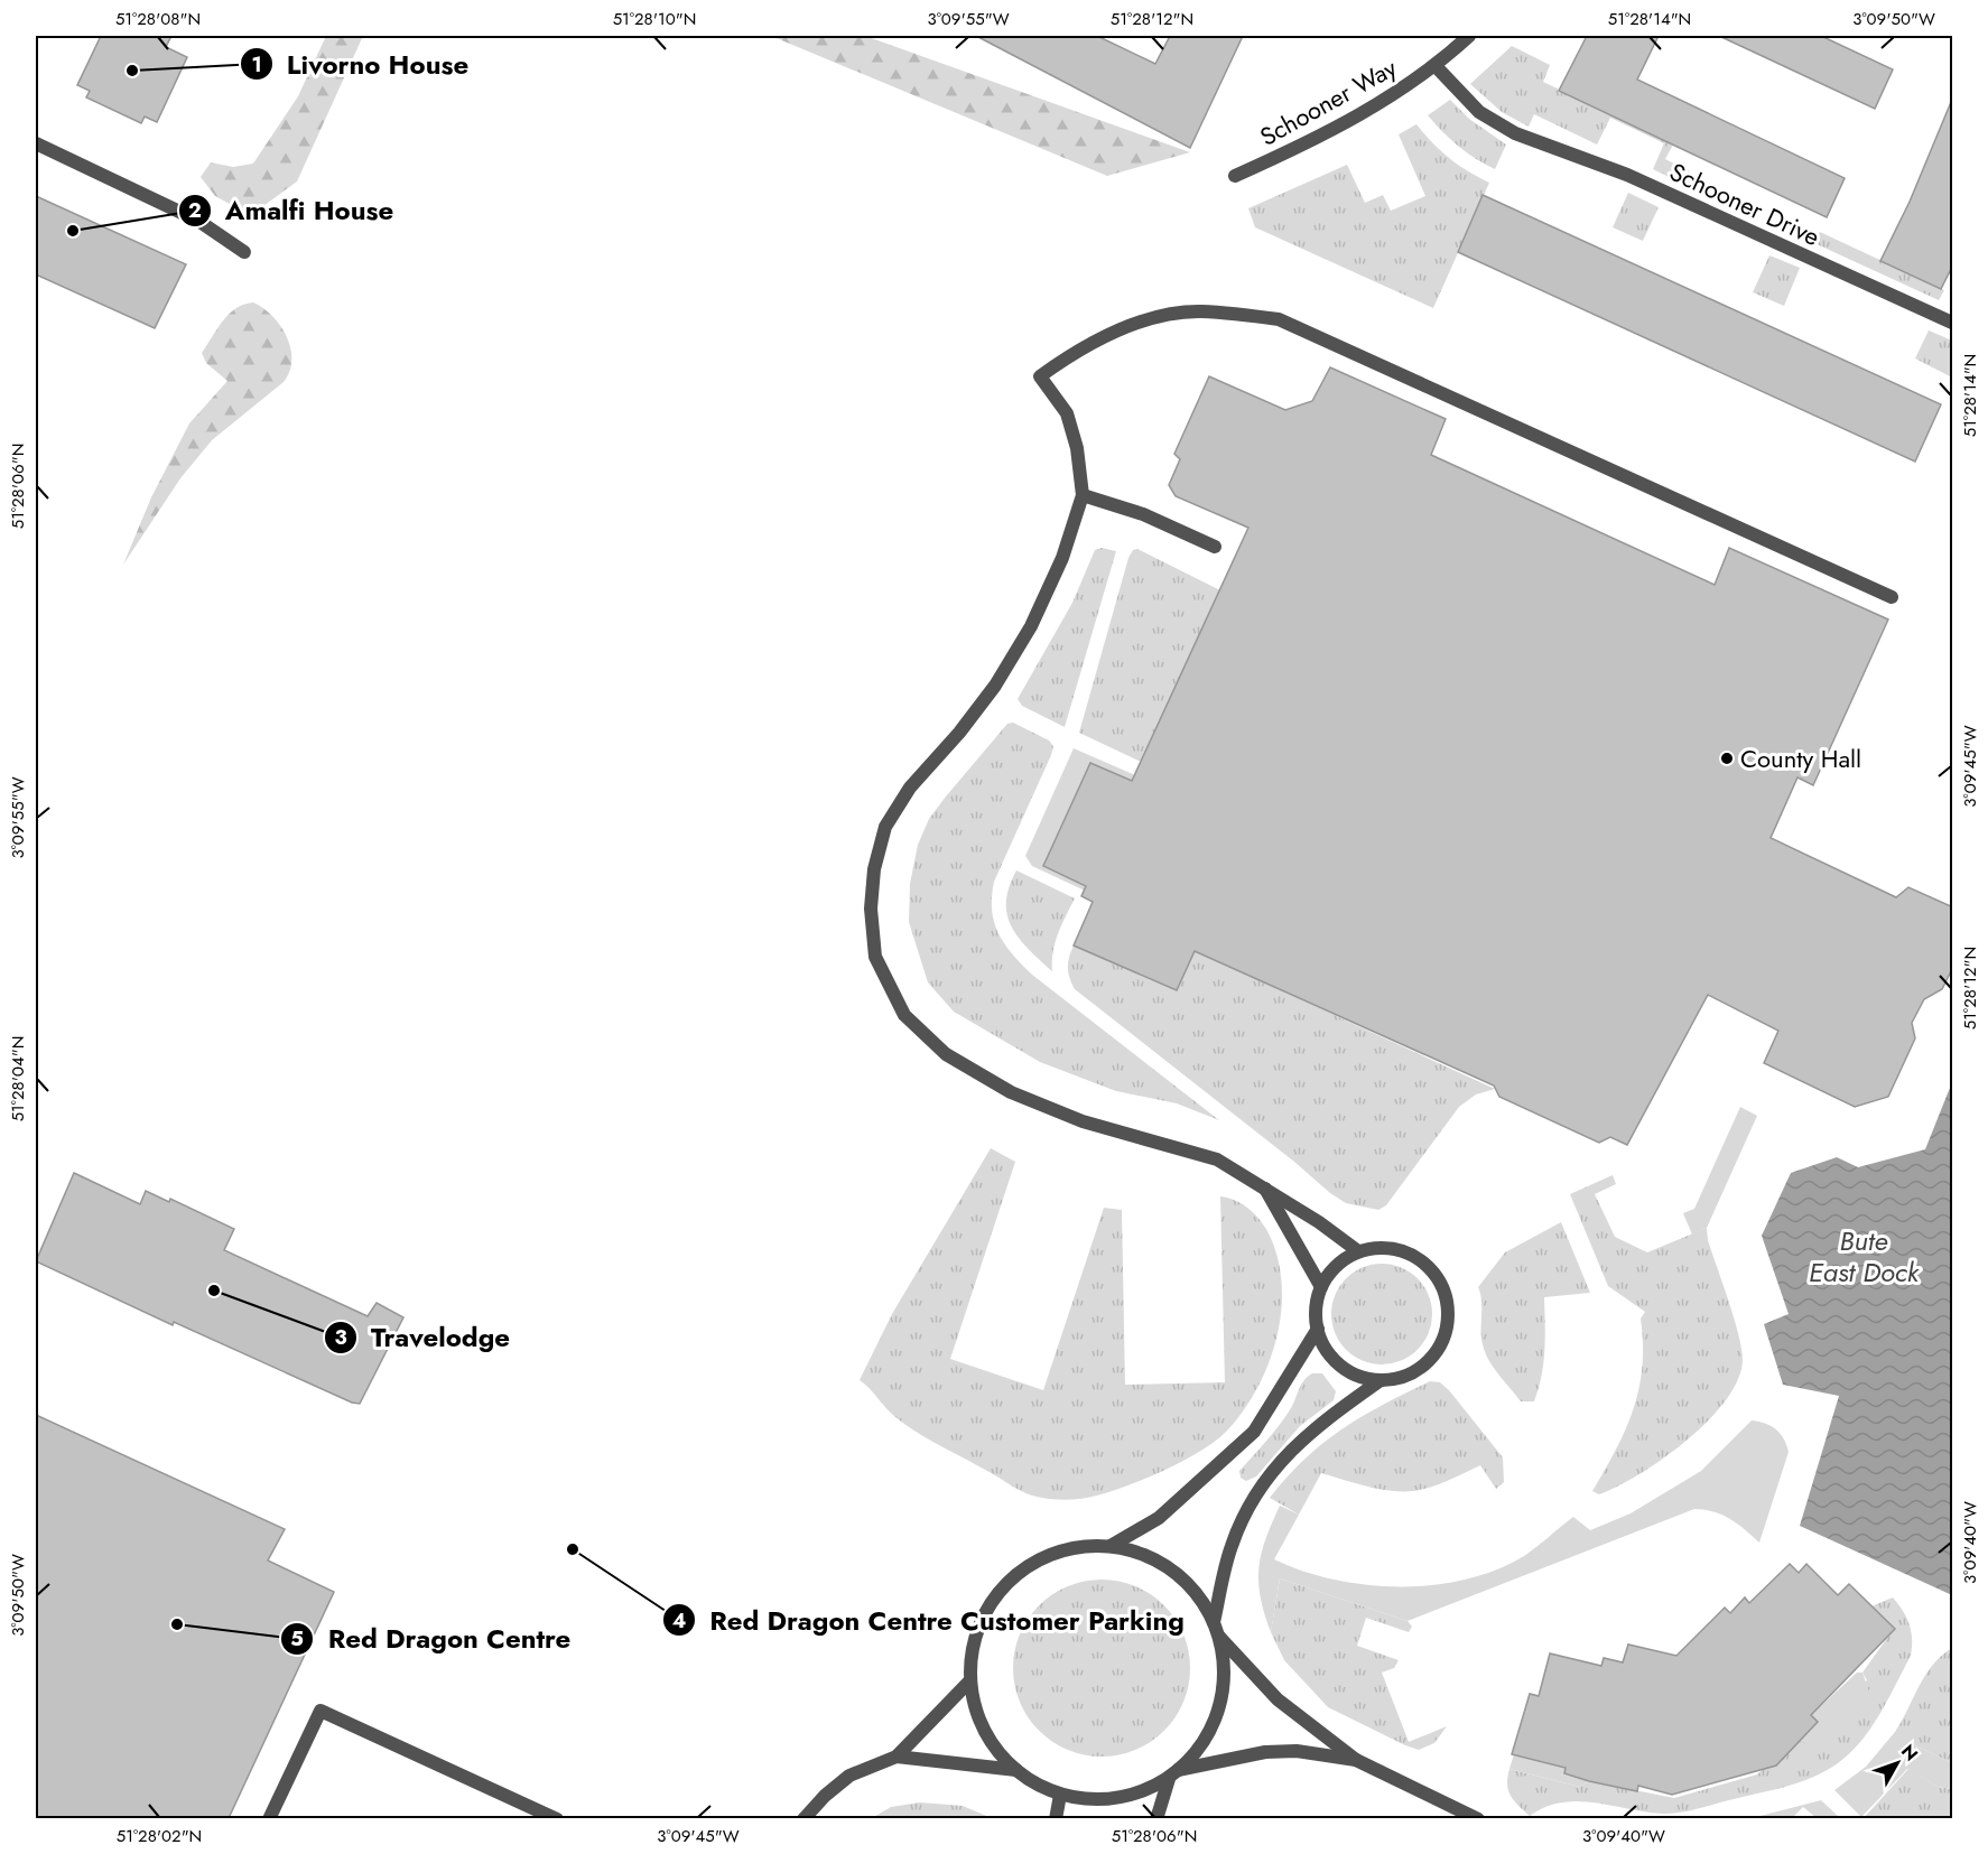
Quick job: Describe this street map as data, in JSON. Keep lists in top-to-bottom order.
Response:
{
  "streets": {
    "street": ["Schooner Way", "Schooner Drive"]
  },
  "crossings": [
    ["Schooner Way", "Schooner Drive"]
  ],
  "water": ["Bute East Dock"],
  "places": [
    "Livorno House",
    "Amalfi House",
    "County Hall",
    "Travelodge",
    "Red Dragon Centre Customer Parking",
    "Red Dragon Centre"
  ],
  "north": "top right",
  "coordinates": [
    "51°28'08\"N",
    "51°28'10\"N",
    "3°09'55\"W",
    "51°28'12\"N",
    "51°28'14\"N",
    "3°09'50\"W",
    "51°28'06\"N",
    "3°09'45\"W",
    "51°28'04\"N",
    "3°09'40\"W",
    "51°28'02\"N"
  ]
}
